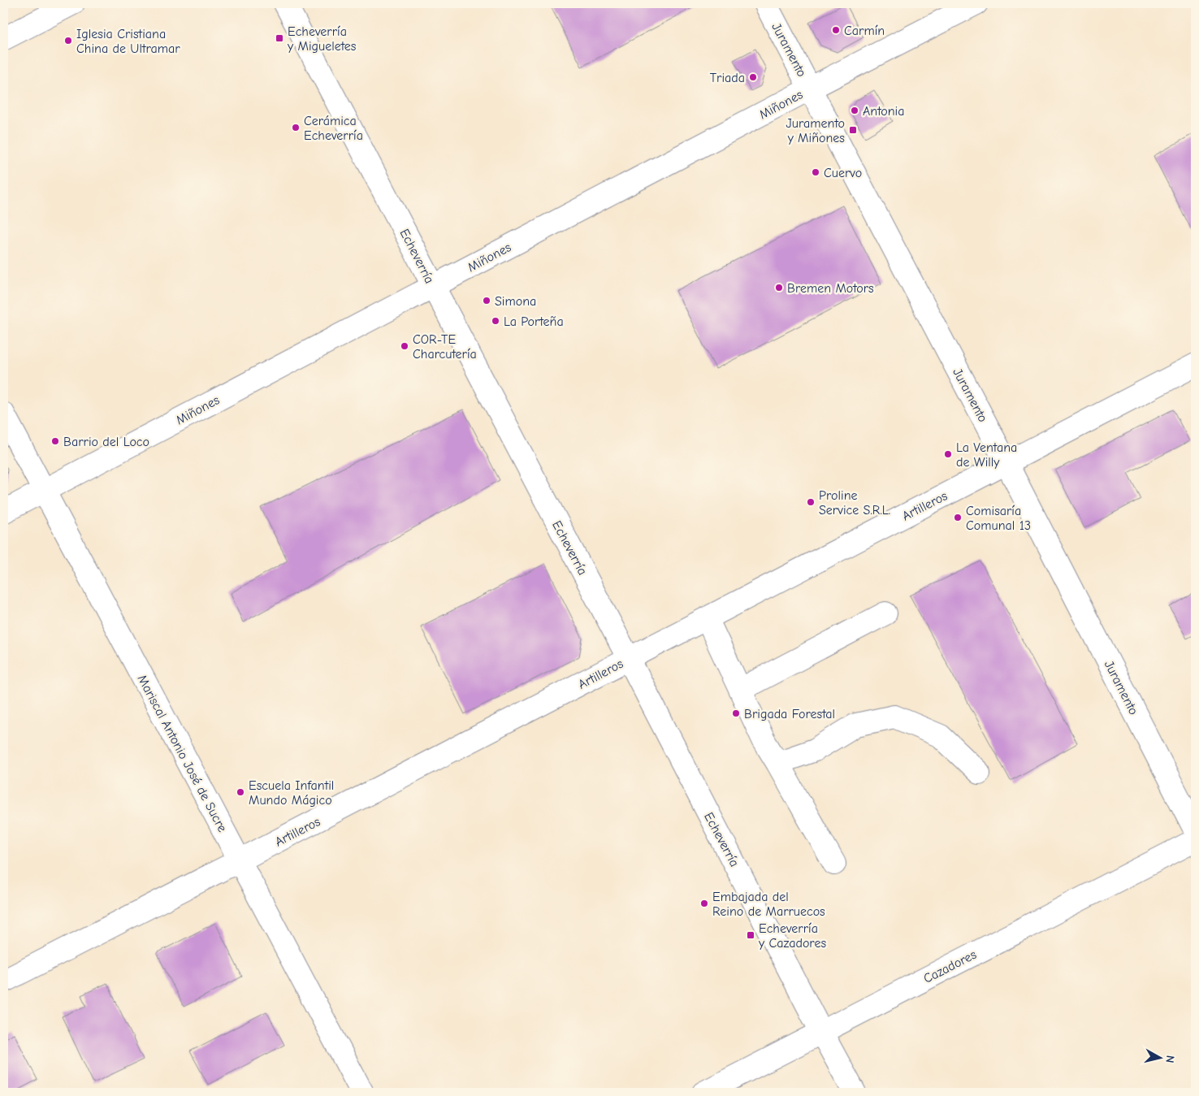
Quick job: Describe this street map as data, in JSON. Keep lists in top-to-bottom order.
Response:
{
  "streets": {
    "street": [
      "Juramento",
      "Miñones",
      "Echeverría",
      "Artilleros",
      "Mariscal Antonio José de Sucre",
      "Cazadores"
    ]
  },
  "crossings": [
    ["Juramento", "Miñones"],
    ["Juramento", "Artilleros"],
    ["Miñones", "Echeverría"],
    ["Miñones", "Mariscal Antonio José de Sucre"],
    ["Echeverría", "Artilleros"],
    ["Echeverría", "Cazadores"],
    ["Artilleros", "Mariscal Antonio José de Sucre"]
  ],
  "places": {
    "other": [
      "Carmín",
      "Iglesia Cristiana China de Ultramar",
      "Triada",
      "Antonia",
      "Cerámica Echeverría",
      "Cuervo",
      "Bremen Motors",
      "Simona",
      "La Porteña",
      "COR-TE Charcutería",
      "Barrio del Loco",
      "La Ventana de Willy",
      "Proline Service S.R.L.",
      "Comisaría Comunal 13",
      "Brigada Forestal",
      "Escuela Infantil Mundo Mágico",
      "Embajada del Reino de Marruecos"
    ],
    "transit": ["Echeverría y Migueletes", "Juramento y Miñones", "Echeverría y Cazadores"]
  },
  "north": "right"
}
